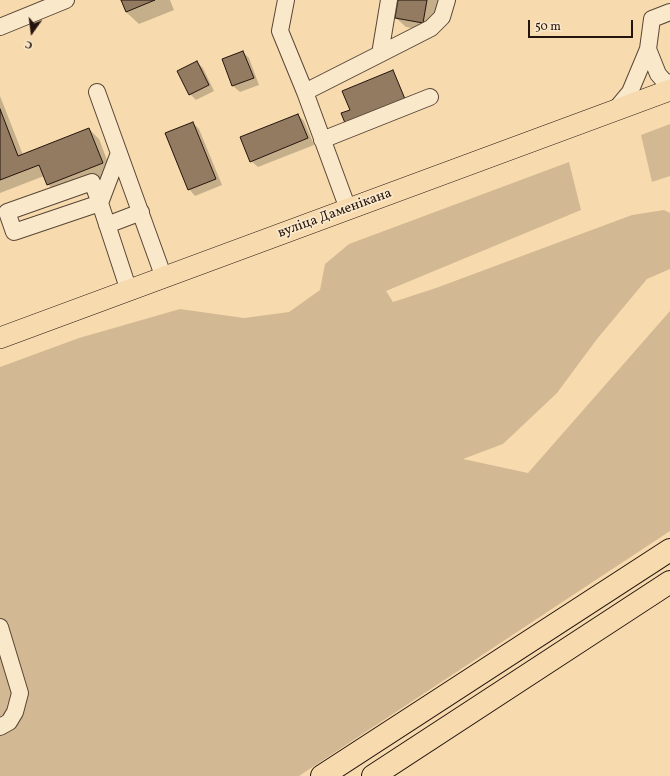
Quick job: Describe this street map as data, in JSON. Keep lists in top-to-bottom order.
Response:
{
  "streets": {
    "main road": ["вуліца Даменікана"]
  },
  "scale_bar": "50 m",
  "north": "bottom"
}
